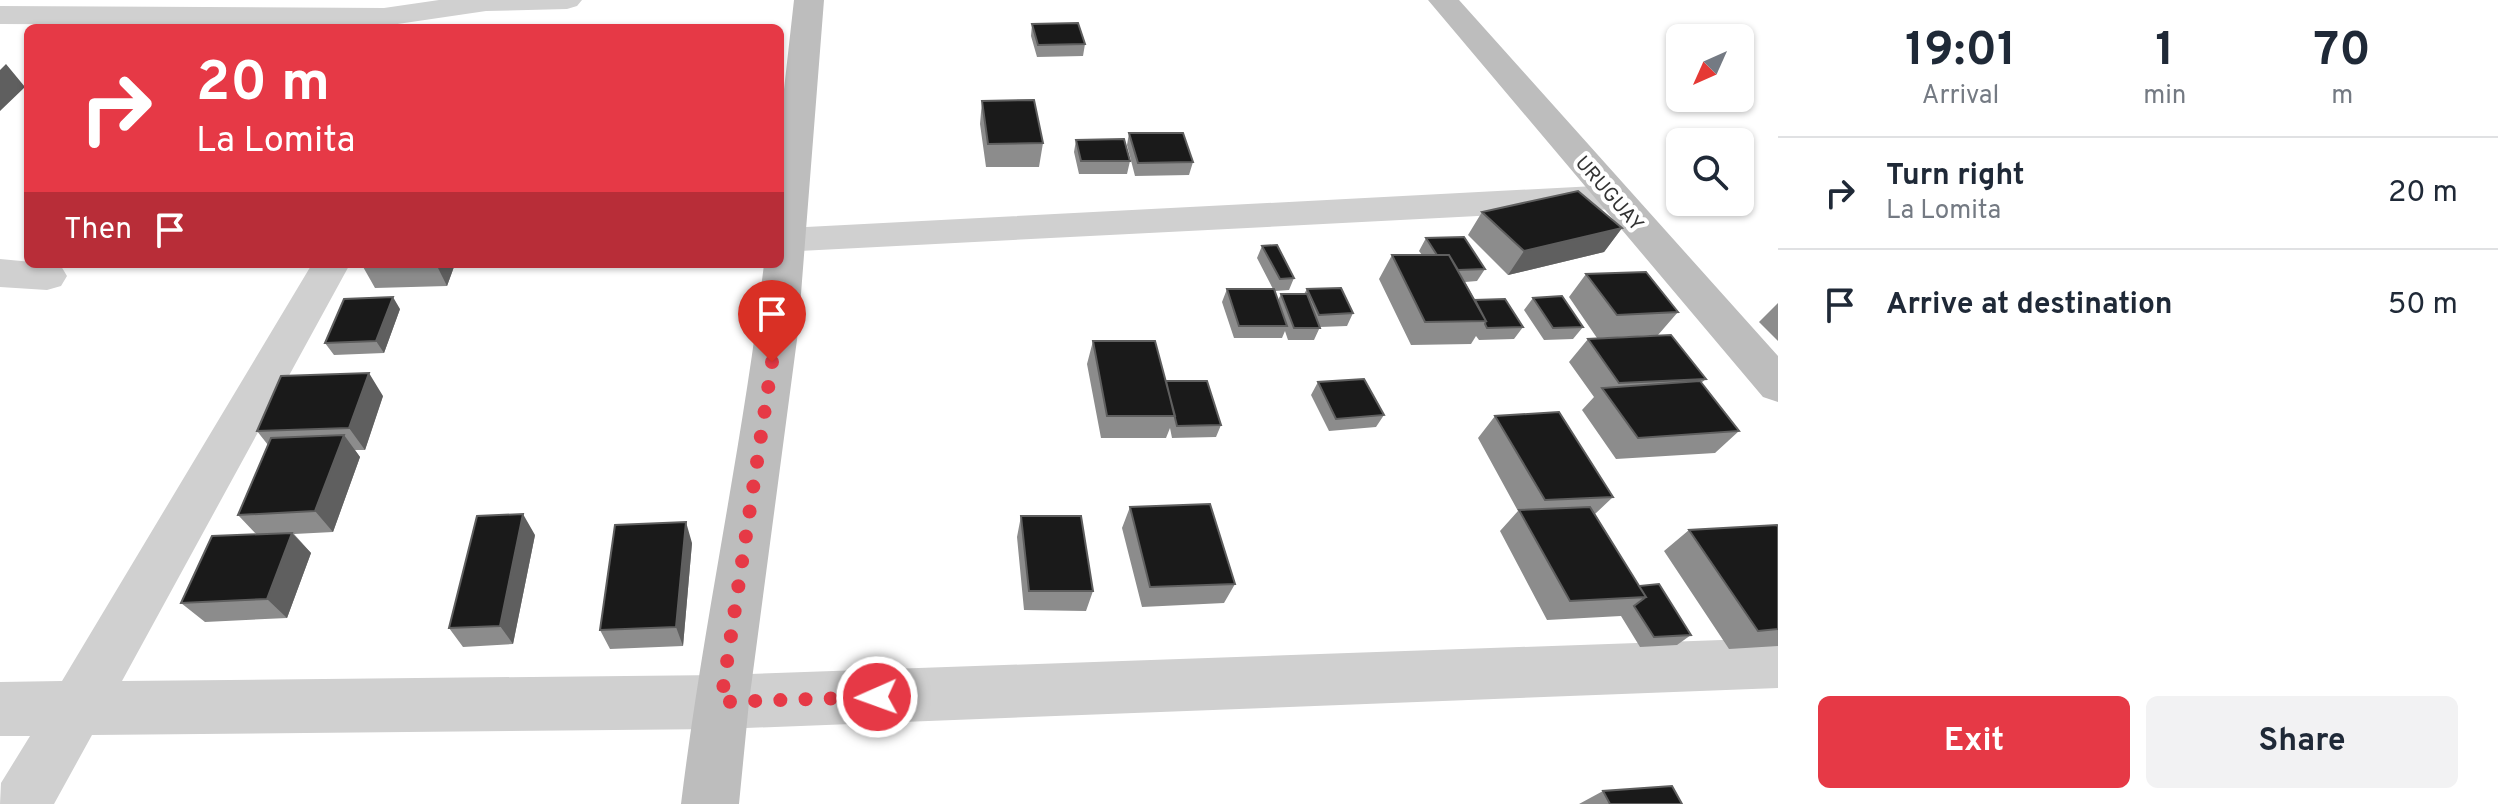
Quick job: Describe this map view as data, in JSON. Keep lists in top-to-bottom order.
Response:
{
  "streets": {
    "street": ["URUGUAY"]
  },
  "north": "bottom left",
  "page": {
    "eta": [
      "19:01",
      "Arrival",
      "1",
      "min",
      "70",
      "m"
    ],
    "turn": ["20 m", "La Lomita"],
    "list": [
      {
        "name": "Turn right",
        "note": "La Lomita",
        "value": "20 m"
      },
      {
        "name": "Arrive at destination",
        "value": "50 m"
      }
    ],
    "then": "Then",
    "buttons": ["Exit", "Share"]
  }
}
